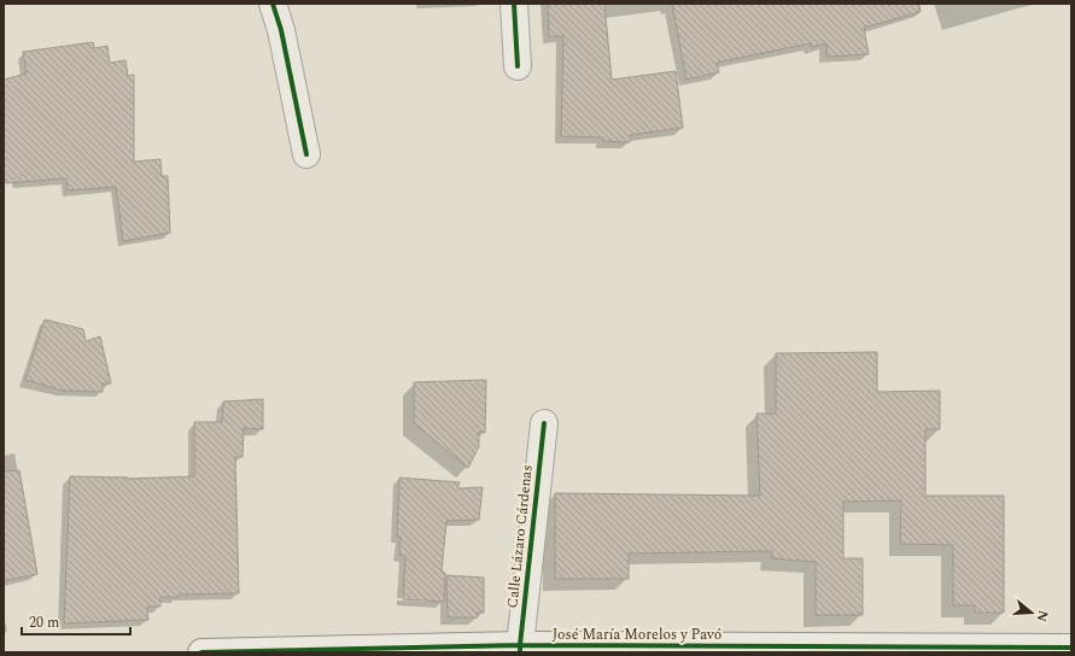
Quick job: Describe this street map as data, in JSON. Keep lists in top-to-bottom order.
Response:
{
  "streets": {
    "street": ["Calle Lázaro Cárdenas", "José María Morelos y Pavó"]
  },
  "crossings": [
    ["Calle Lázaro Cárdenas", "José María Morelos y Pavó"]
  ],
  "scale_bar": "20 m",
  "north": "right"
}
